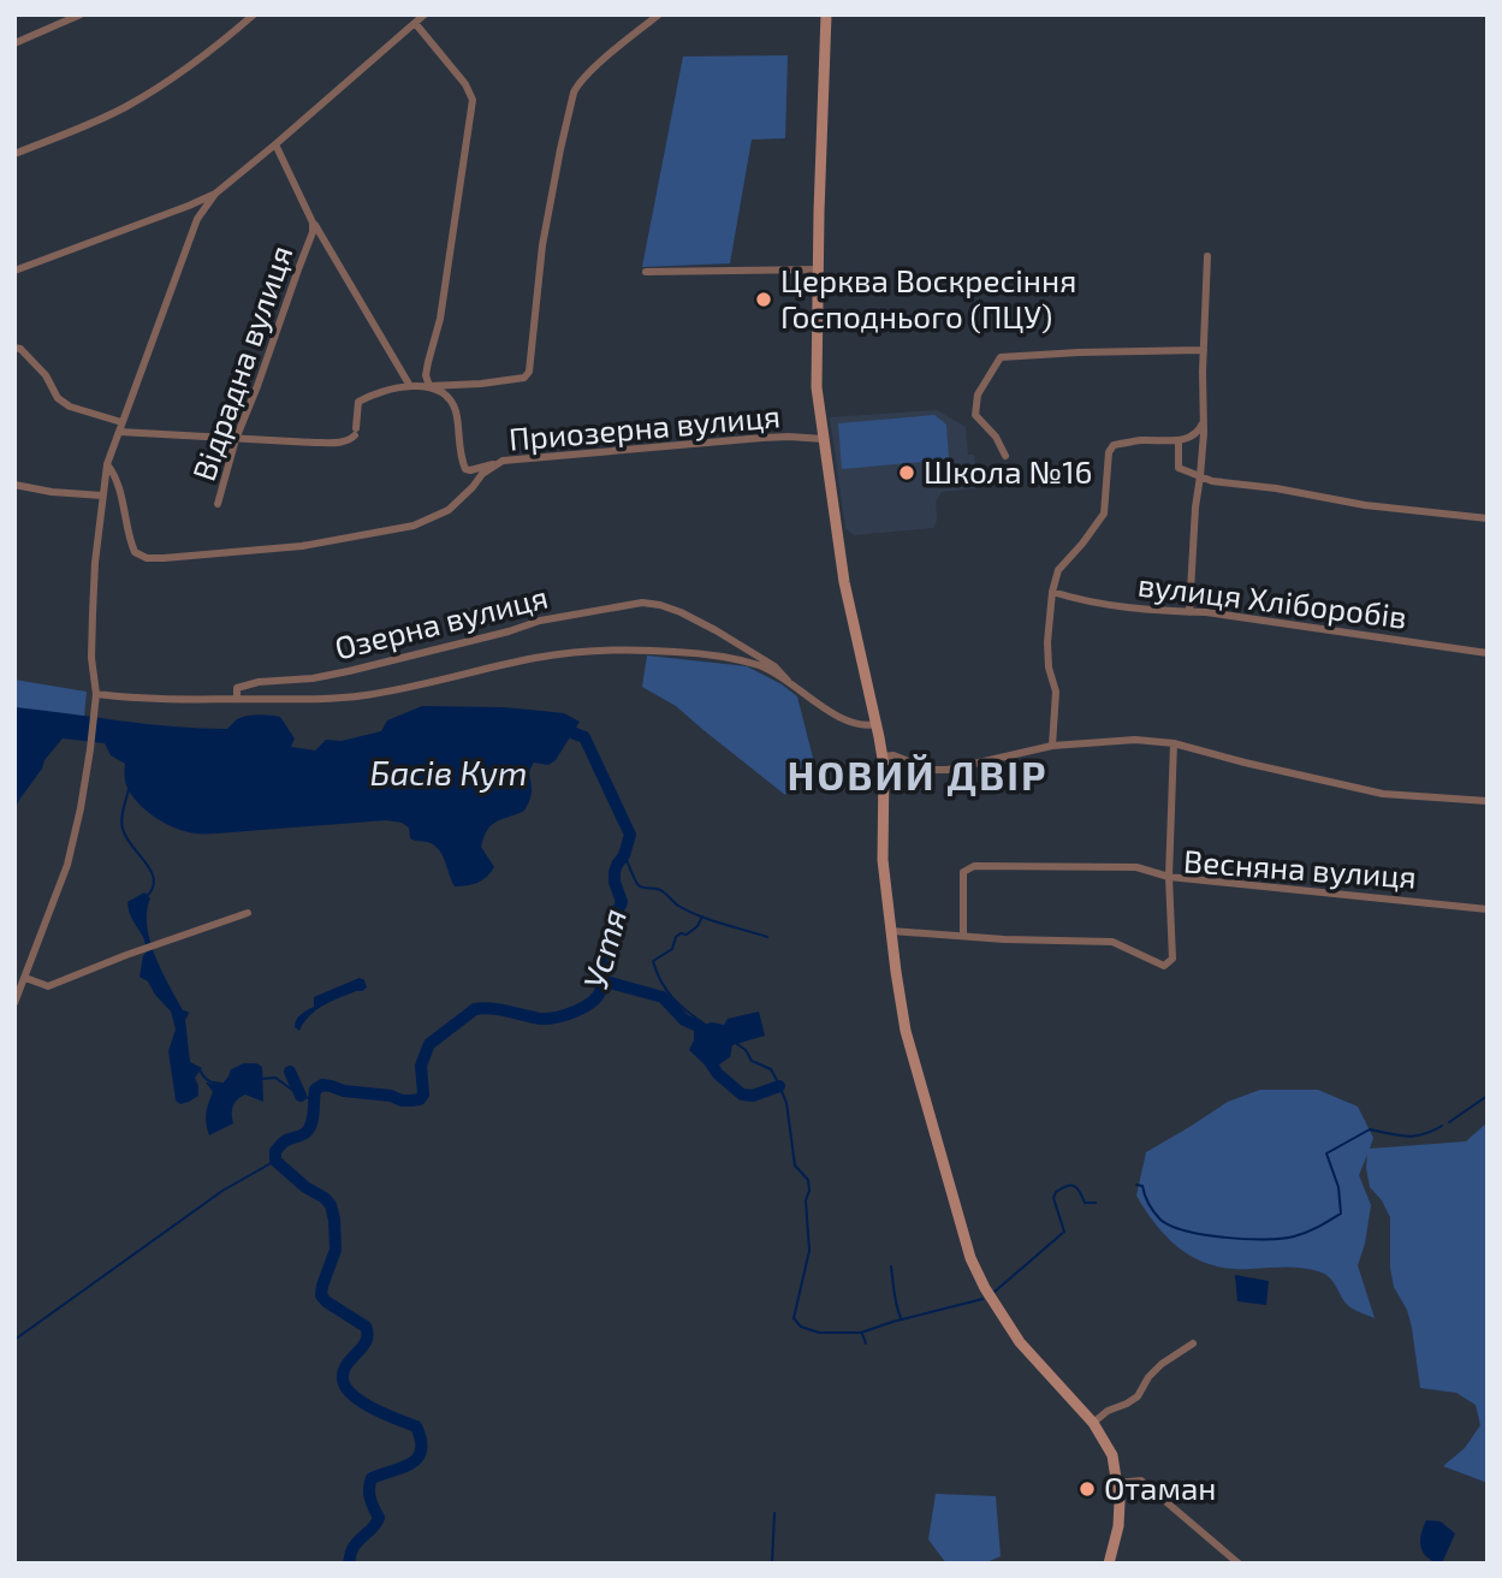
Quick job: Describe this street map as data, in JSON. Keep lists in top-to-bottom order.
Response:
{
  "streets": {
    "street": [
      "Відрадна вулиця",
      "Приозерна вулиця",
      "вулиця Хліборобів",
      "Озерна вулиця",
      "Весняна вулиця"
    ]
  },
  "districts": ["НОВИЙ ДВІР"],
  "water": ["Басів Кут", "Устя"],
  "places": ["Церква Воскресіння Господнього (ПЦУ)", "Школа №16", "Отаман"]
}
